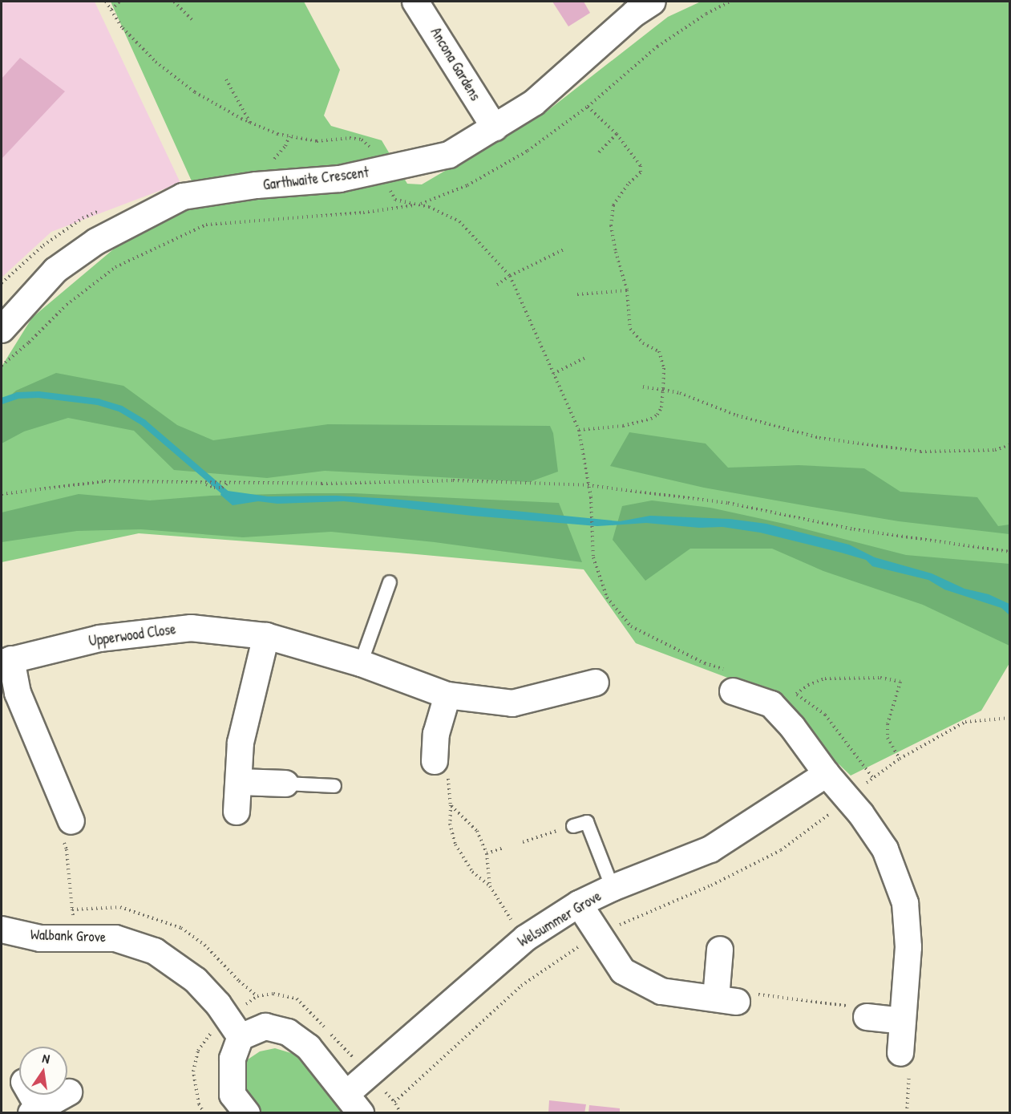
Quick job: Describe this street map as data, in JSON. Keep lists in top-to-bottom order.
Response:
{
  "streets": {
    "street": [
      "Ancona Gardens",
      "Garthwaite Crescent",
      "Upperwood Close",
      "Welsummer Grove",
      "Walbank Grove"
    ]
  },
  "crossings": [
    ["Ancona Gardens", "Garthwaite Crescent"]
  ],
  "north": "top"
}
